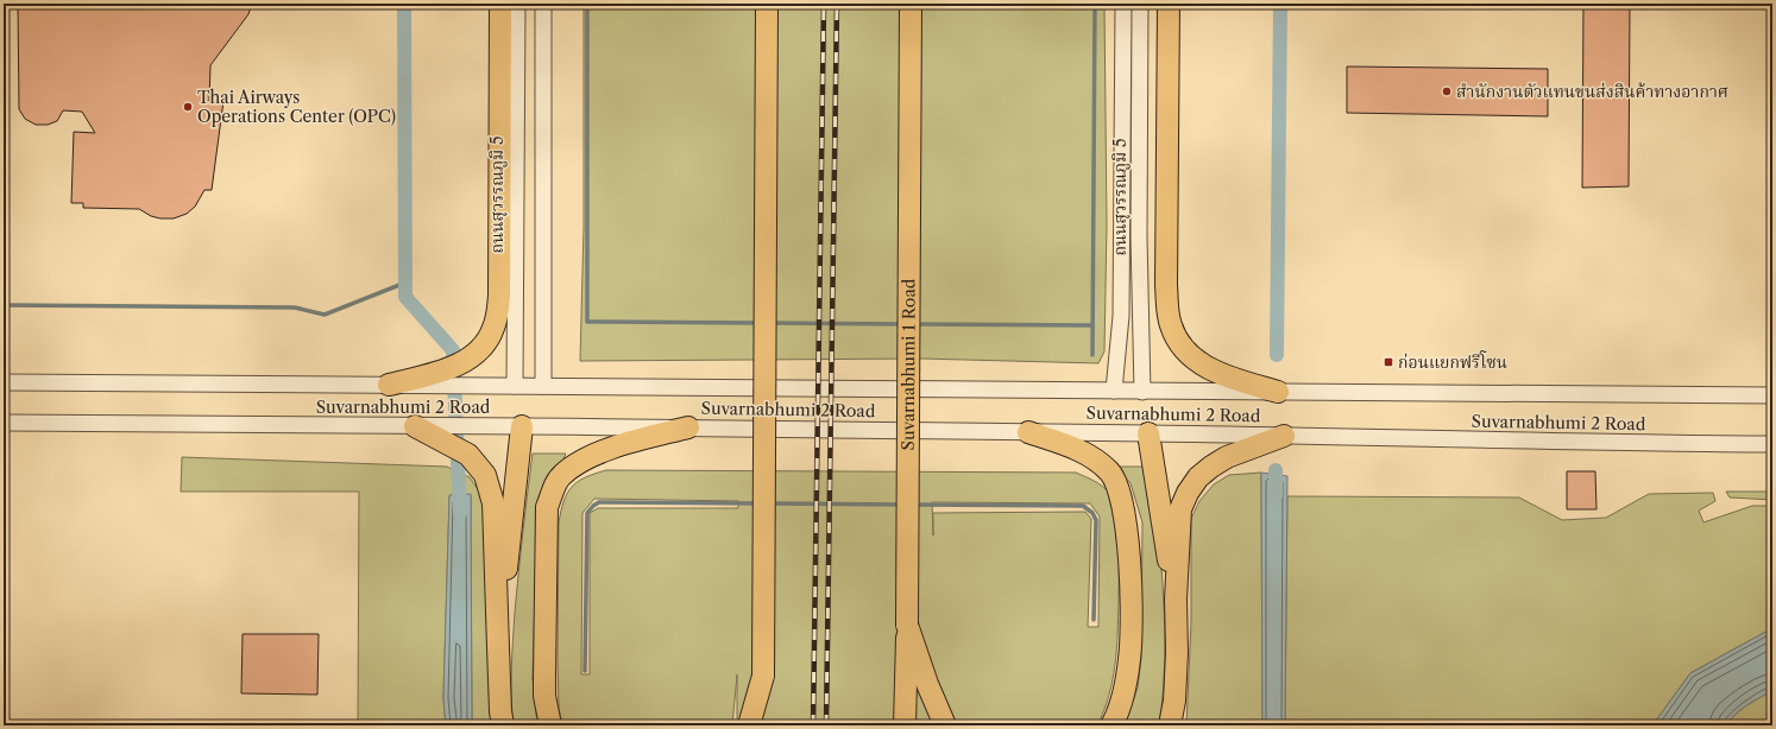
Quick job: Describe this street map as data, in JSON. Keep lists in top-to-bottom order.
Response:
{
  "streets": {
    "highway": ["Suvarnabhumi 1 Road"],
    "street": ["ถนนสุวรรณภูมิ 5", "Suvarnabhumi 2 Road"]
  },
  "crossings": [
    ["ถนนสุวรรณภูมิ 5", "Suvarnabhumi 2 Road"]
  ],
  "places": {
    "other": ["สำนักงานตัวแทนขนส่งสินค้าทางอากาศ", "Thai Airways Operations Center (OPC)"],
    "transit": ["ก่อนแยกฟรีโซน"]
  }
}
